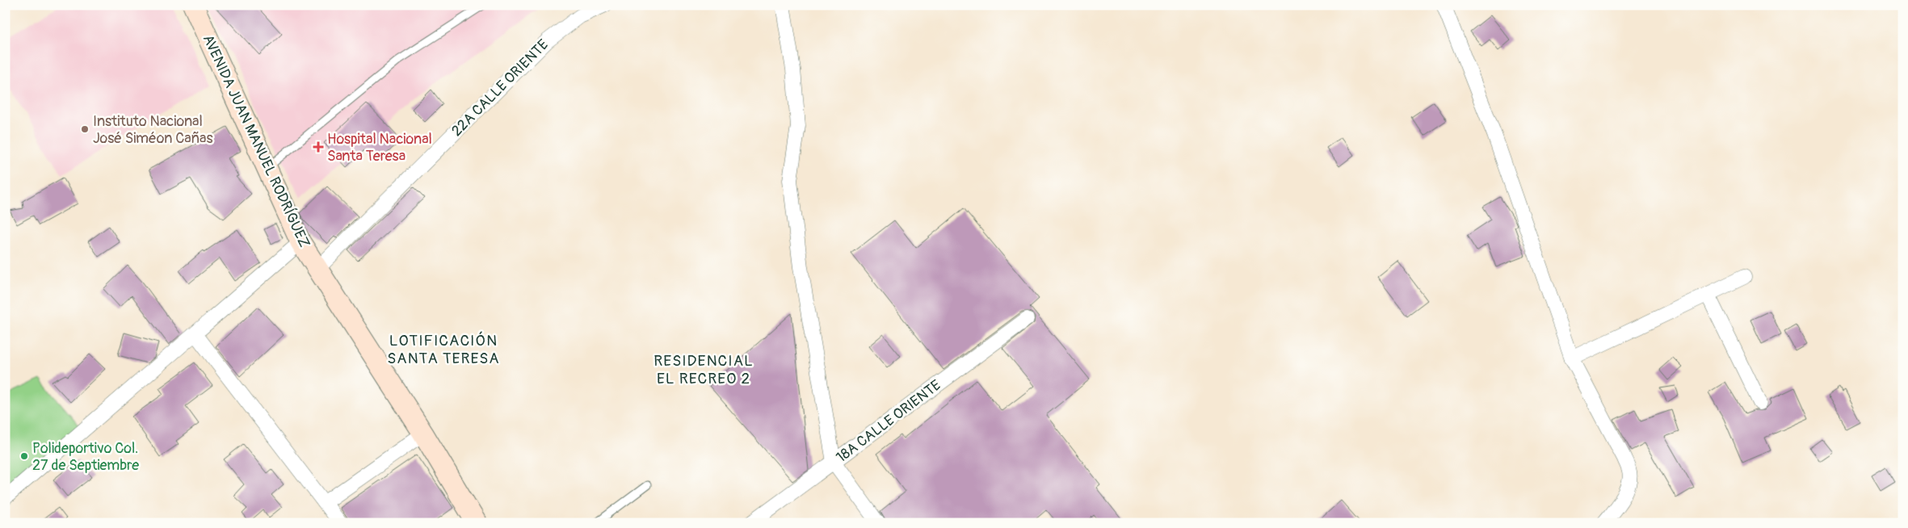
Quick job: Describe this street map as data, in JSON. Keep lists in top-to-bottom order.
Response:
{
  "streets": {
    "street": ["22A CALLE ORIENTE", "AVENIDA JUAN MANUEL RODRÍGUEZ", "18A CALLE ORIENTE"]
  },
  "crossings": [
    ["22A CALLE ORIENTE", "AVENIDA JUAN MANUEL RODRÍGUEZ"]
  ],
  "districts": ["LOTIFICACIÓN SANTA TERESA", "RESIDENCIAL EL RECREO 2"],
  "places": {
    "other": ["Instituto Nacional José Siméon Cañas", "Polideportivo Col. 27 de Septiembre"],
    "health": ["Hospital Nacional Santa Teresa"]
  }
}
